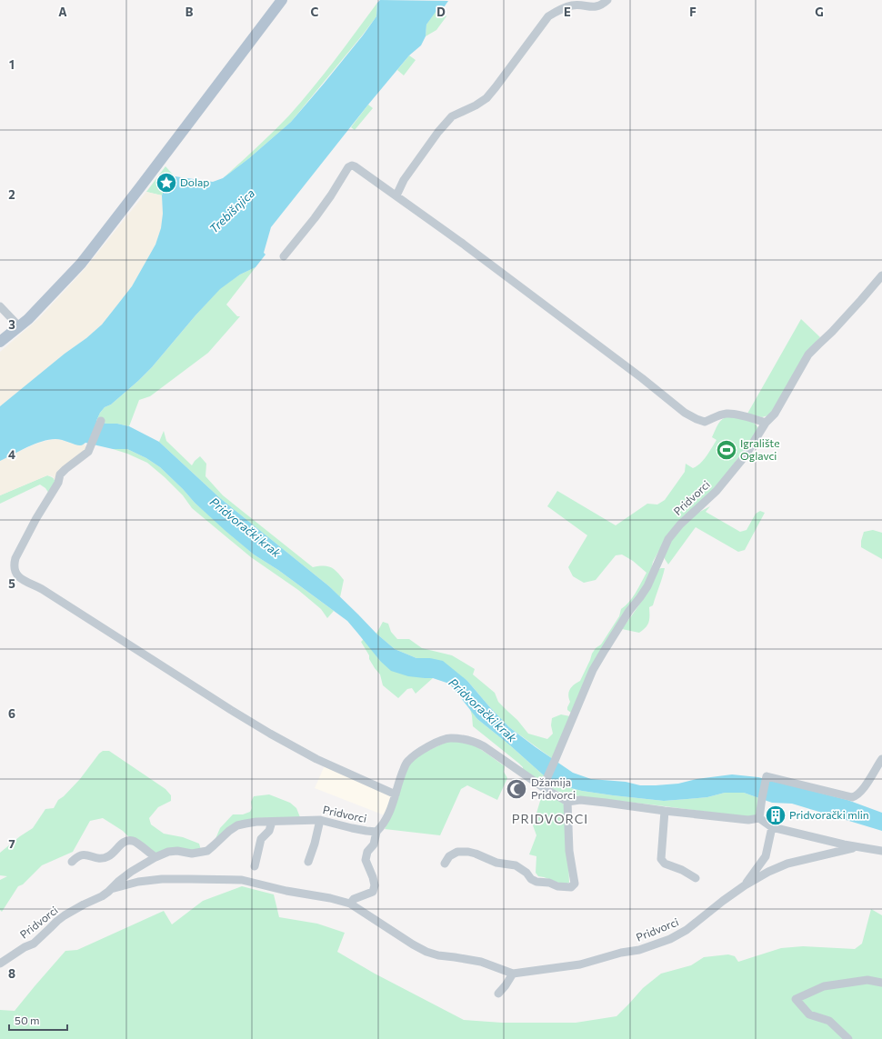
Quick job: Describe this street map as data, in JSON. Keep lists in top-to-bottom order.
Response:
{
  "streets": {
    "street": ["Pridvorci"]
  },
  "districts": ["PRIDVORCI"],
  "water": ["Trebišnjica", "Pridvorački krak"],
  "places": {
    "place": ["Dolap"],
    "sports": ["Igralište Oglavci"],
    "mosque": ["Džamija Pridvorci"],
    "building": ["Pridvorački mlin"]
  },
  "scale_bar": "50 m",
  "grid": {
    "columns": [
      "A",
      "B",
      "C",
      "D",
      "E",
      "F",
      "G"
    ],
    "rows": [
      "1",
      "2",
      "3",
      "4",
      "5",
      "6",
      "7",
      "8"
    ]
  }
}
